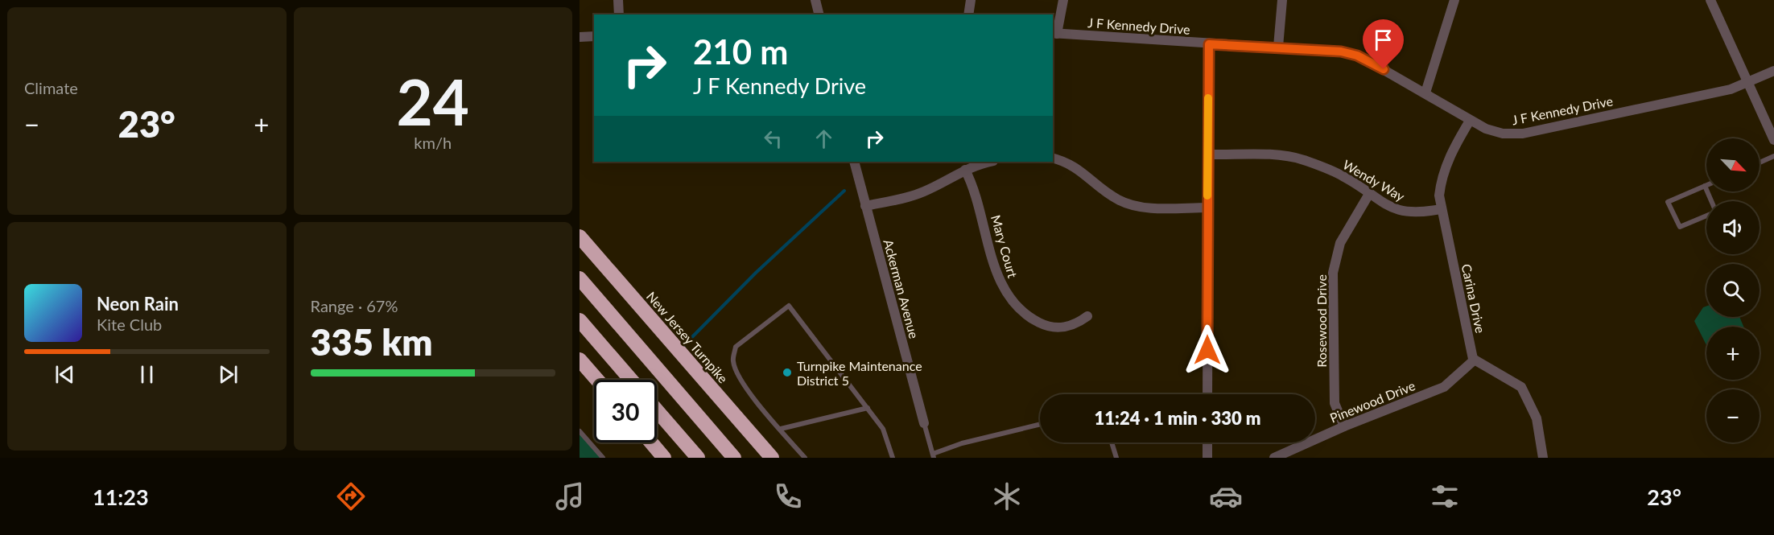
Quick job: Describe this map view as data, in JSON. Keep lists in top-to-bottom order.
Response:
{
  "streets": {
    "highway": ["New Jersey Turnpike"],
    "street": [
      "J F Kennedy Drive",
      "Wendy Way",
      "Mary Court",
      "Ackerman Avenue",
      "Carina Drive",
      "Rosewood Drive",
      "Pinewood Drive"
    ]
  },
  "crossings": [
    ["J F Kennedy Drive", "Carina Drive"],
    ["Wendy Way", "Carina Drive"],
    ["Wendy Way", "Rosewood Drive"],
    ["Carina Drive", "Pinewood Drive"],
    ["Rosewood Drive", "Pinewood Drive"]
  ],
  "places": ["Turnpike Maintenance District 5"],
  "north": "bottom right",
  "page": {
    "tile": [
      "Climate",
      ["24", "km/h"],
      ["Range · 67%", "335 km"]
    ],
    "turn": ["210 m", "J F Kennedy Drive"],
    "heat": ["−", "23°", "+"],
    "map_buttons": ["+", "−"],
    "song": ["Neon Rain", "Kite Club"],
    "limit": "30",
    "trip": "11:24 · 1 min · 330 m",
    "tabs": ["11:23", "23°"]
  }
}
